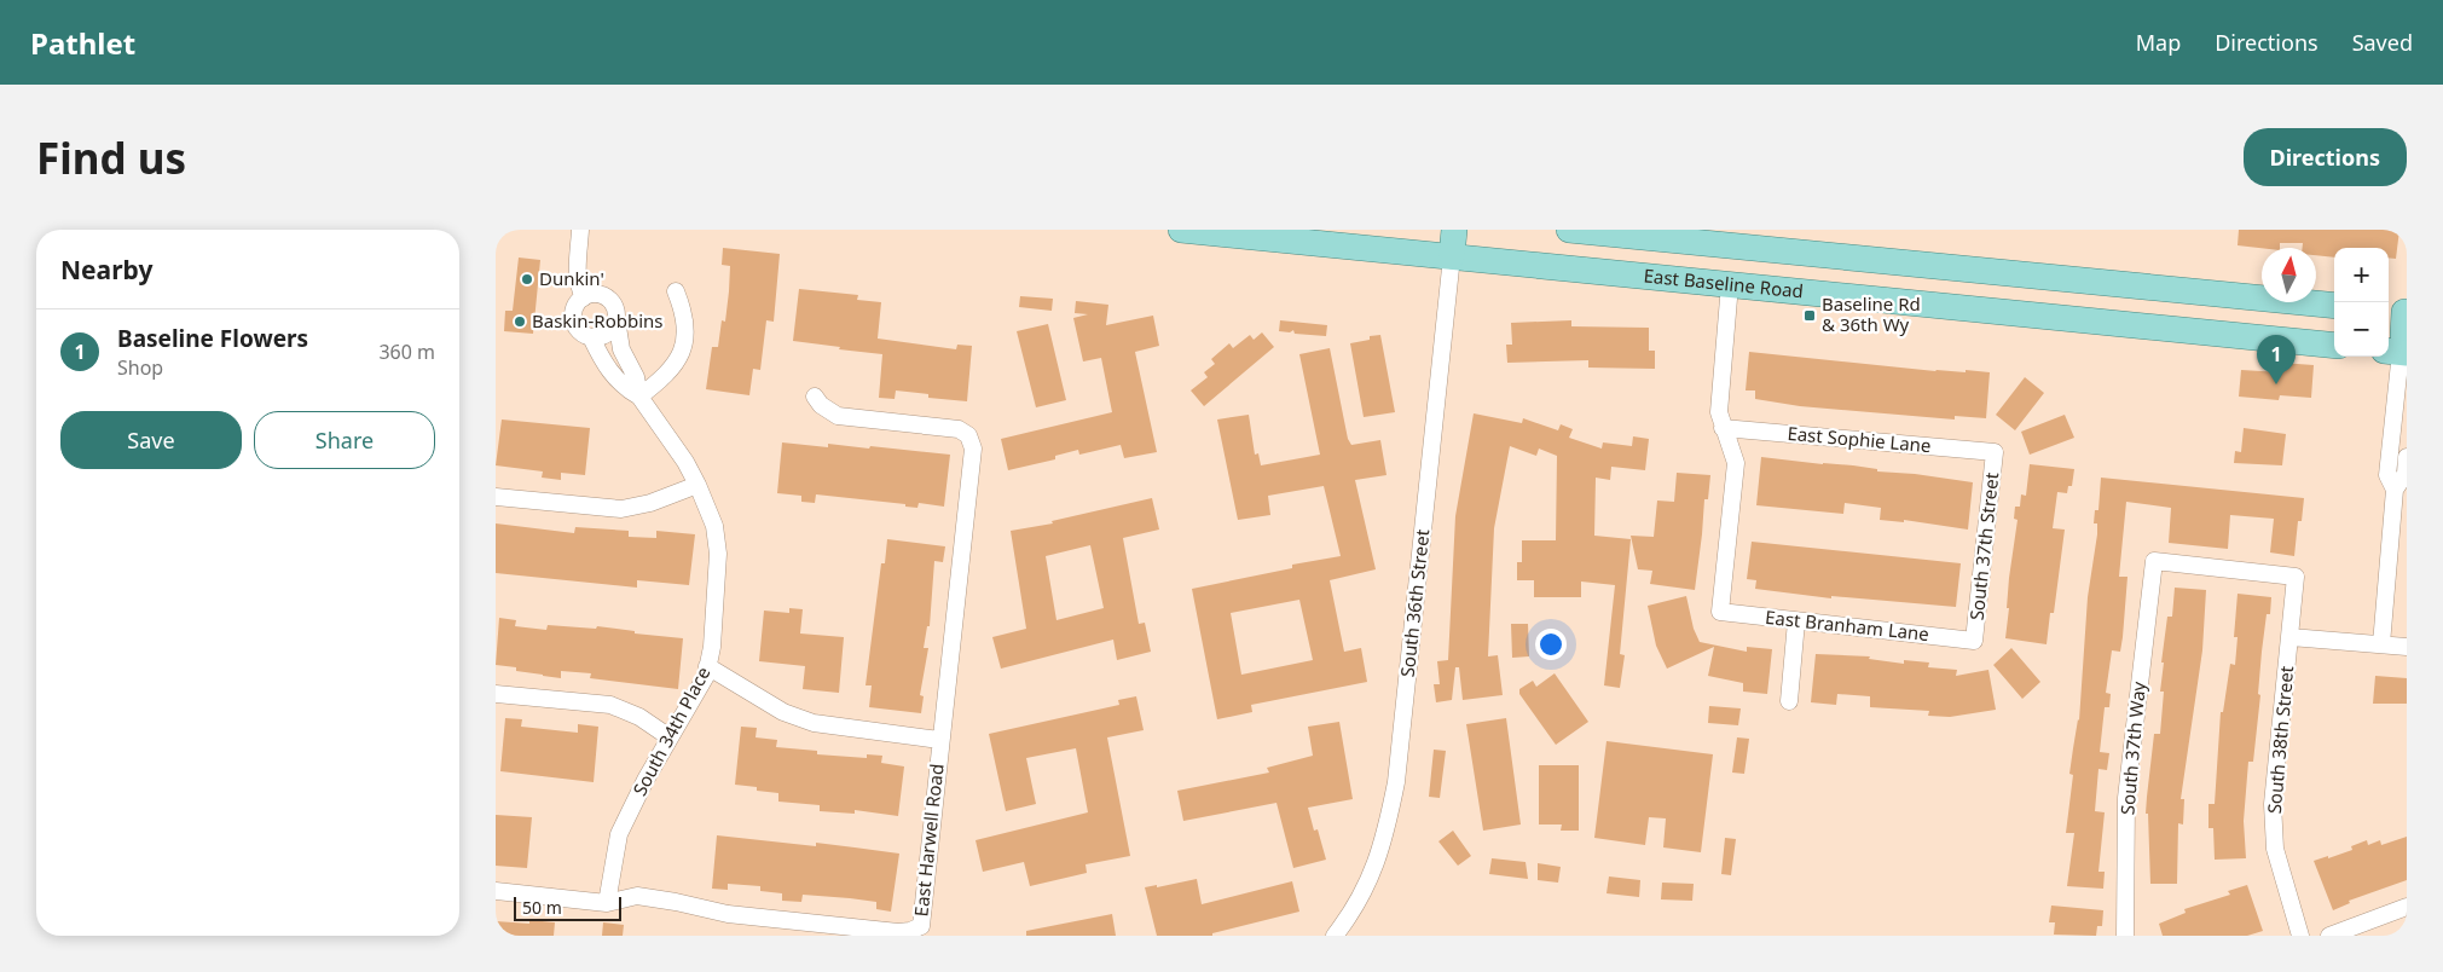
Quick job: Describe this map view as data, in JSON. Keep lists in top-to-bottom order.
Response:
{
  "streets": {
    "main road": ["East Baseline Road"],
    "street": [
      "East Sophie Lane",
      "South 37th Street",
      "South 36th Street",
      "East Branham Lane",
      "South 34th Place",
      "South 38th Street",
      "South 37th Way",
      "East Harwell Road"
    ]
  },
  "crossings": [
    ["East Baseline Road", "South 36th Street"],
    ["East Sophie Lane", "South 37th Street"],
    ["East Sophie Lane", "East Branham Lane"],
    ["South 37th Street", "East Branham Lane"],
    ["South 34th Place", "East Harwell Road"],
    ["South 38th Street", "South 37th Way"]
  ],
  "places": {
    "other": ["Dunkin'", "Baskin-Robbins"],
    "transit": ["Baseline Rd & 36th Wy"]
  },
  "scale_bar": "50 m",
  "north": "top",
  "page": {
    "header": "Pathlet",
    "nav": ["Map", "Directions", "Saved"],
    "buttons": [
      "Directions",
      ["Save", "Share"]
    ],
    "title": "Find us",
    "heading": "Nearby",
    "map_buttons": ["+", "−"],
    "list": [
      {
        "mark": "1",
        "name": "Baseline Flowers",
        "note": "Shop",
        "value": "360 m"
      }
    ],
    "pins": "1",
    "scale": "50 m"
  }
}
